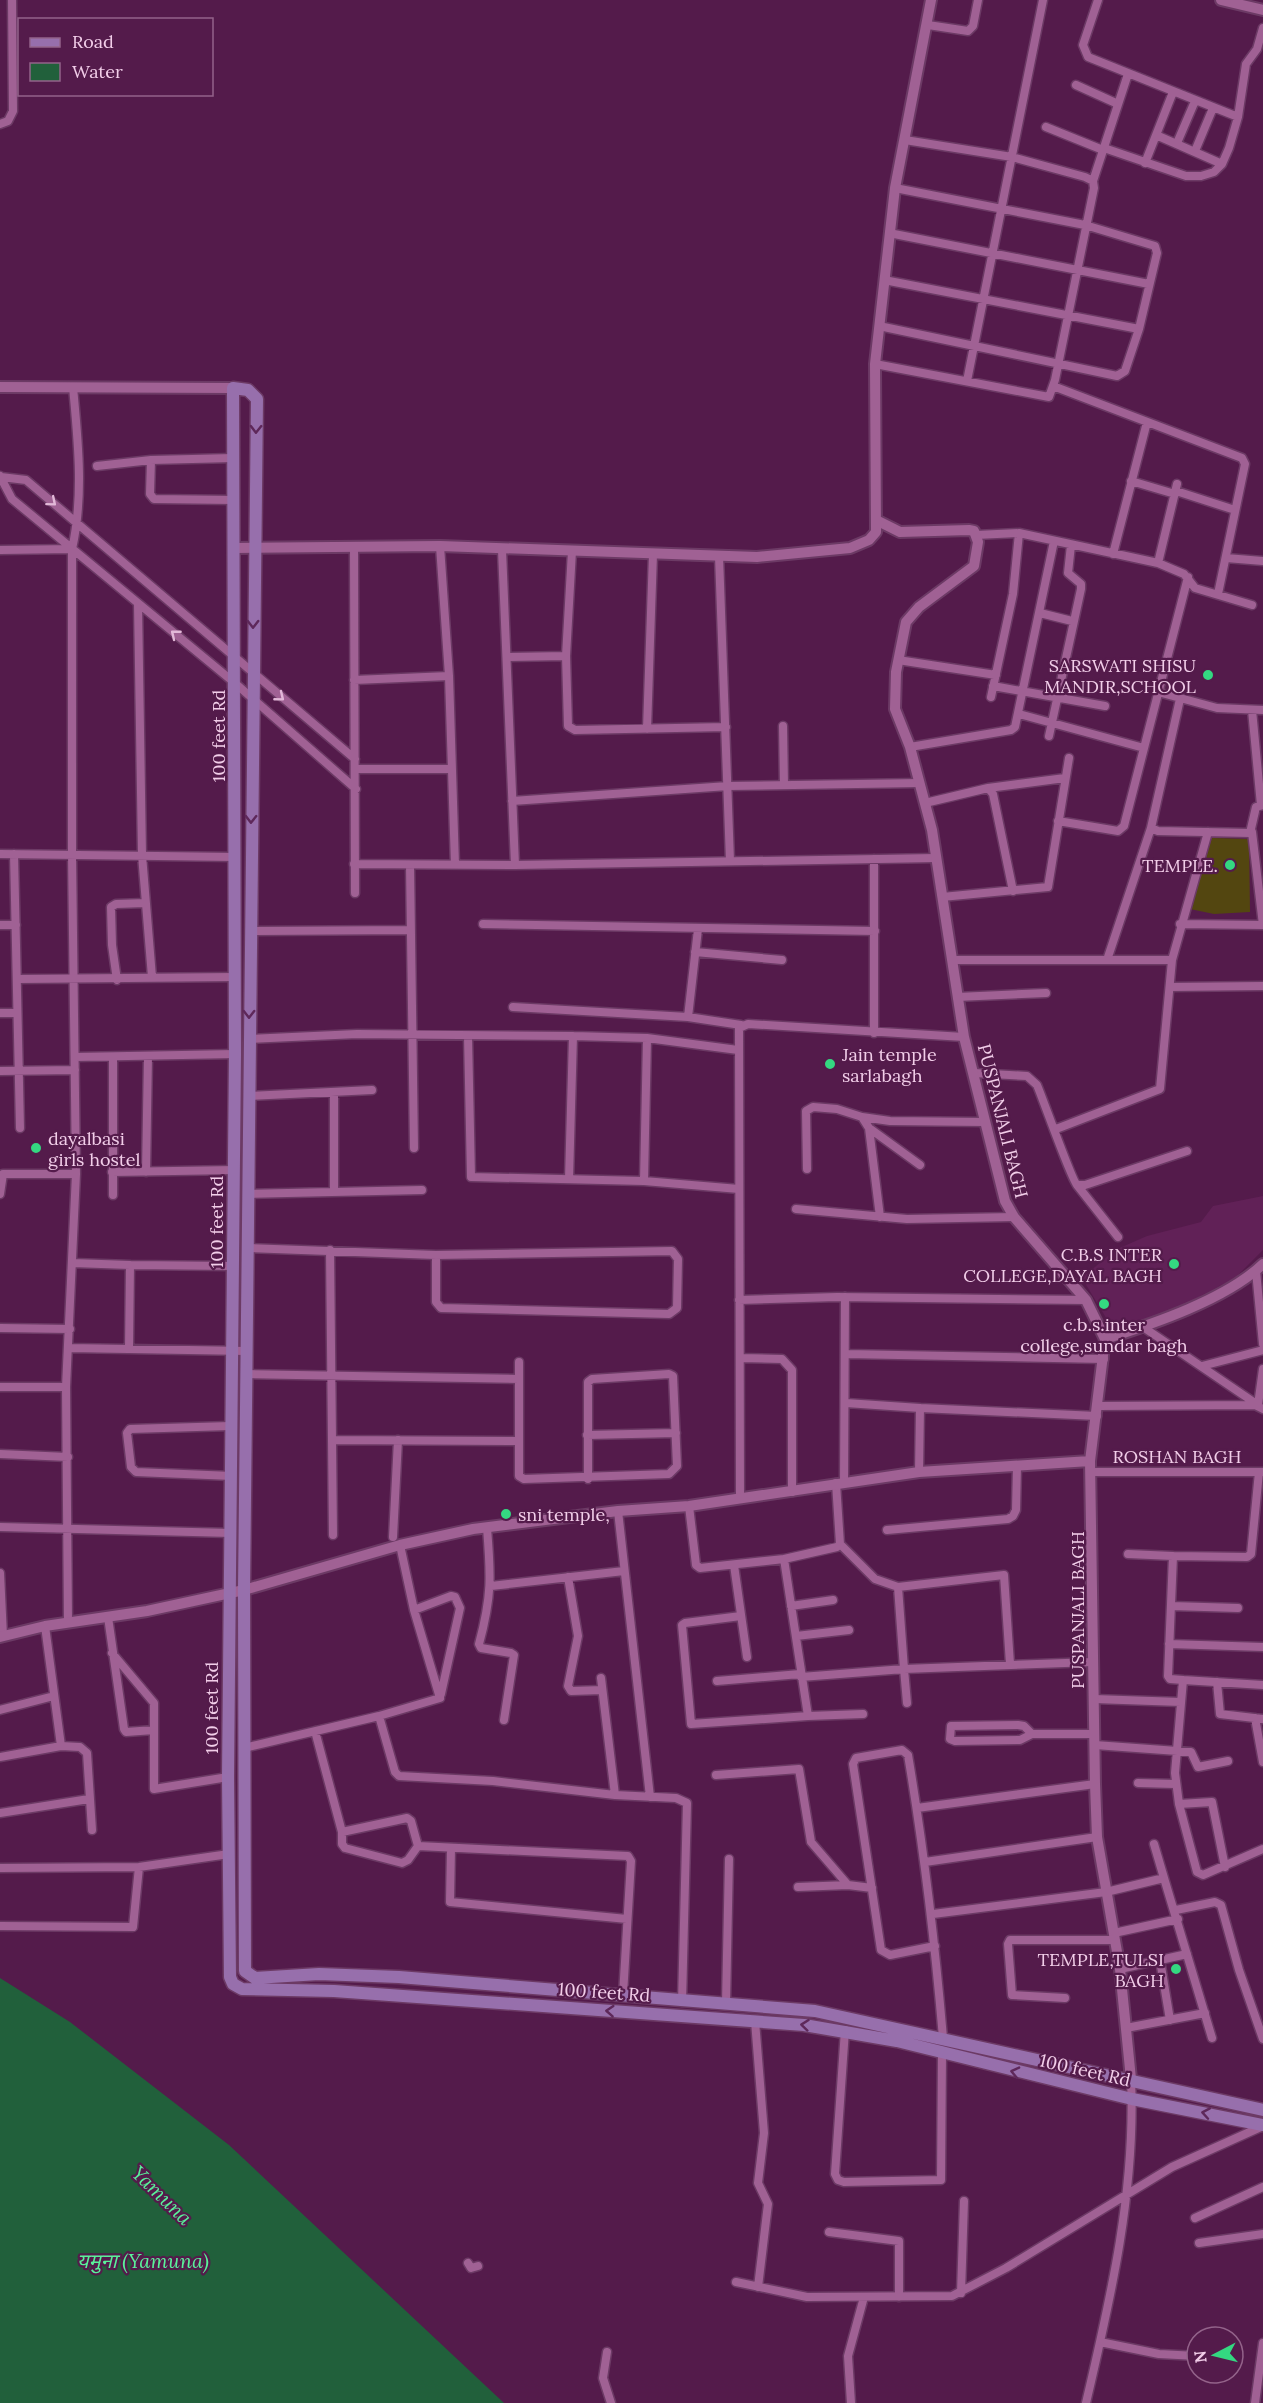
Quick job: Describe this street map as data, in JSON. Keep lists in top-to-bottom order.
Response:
{
  "streets": {
    "main road": ["100 feet Rd"],
    "street": ["PUSPANJALI BAGH", "ROSHAN BAGH"]
  },
  "crossings": [
    ["PUSPANJALI BAGH", "ROSHAN BAGH"]
  ],
  "water": ["Yamuna", "यमुना (Yamuna)"],
  "places": [
    "SARSWATI SHISU MANDIR,SCHOOL",
    "TEMPLE.",
    "Jain temple sarlabagh",
    "dayalbasi girls hostel",
    "C.B.S INTER COLLEGE,DAYAL BAGH",
    "c.b.s.inter college,sundar bagh",
    "sni temple,",
    "TEMPLE,TULSI BAGH"
  ],
  "legend": ["Road", "Water"],
  "north": "left"
}
